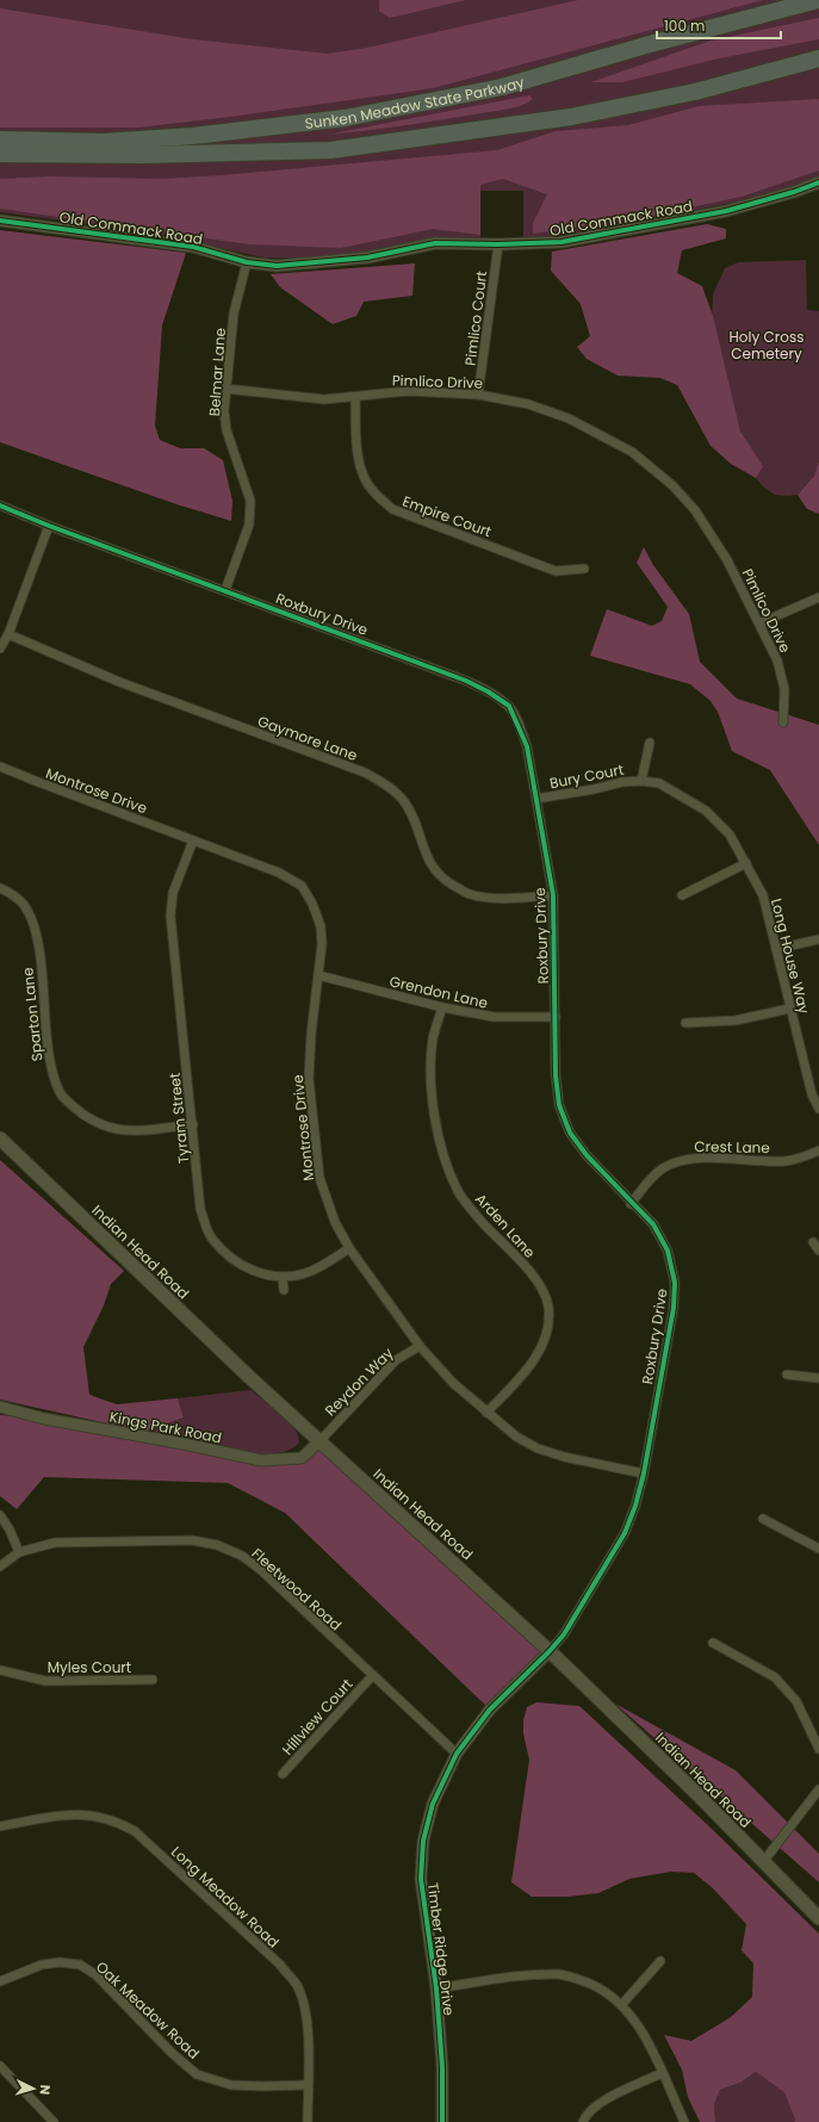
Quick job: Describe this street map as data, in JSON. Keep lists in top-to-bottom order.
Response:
{
  "streets": {
    "highway": ["Sunken Meadow State Parkway"],
    "main road": ["Indian Head Road"],
    "street": [
      "Old Commack Road",
      "Pimlico Court",
      "Belmar Lane",
      "Pimlico Drive",
      "Empire Court",
      "Roxbury Drive",
      "Gaymore Lane",
      "Bury Court",
      "Montrose Drive",
      "Long House Way",
      "Grendon Lane",
      "Sparton Lane",
      "Tyram Street",
      "Crest Lane",
      "Arden Lane",
      "Reydon Way",
      "Kings Park Road",
      "Fleetwood Road",
      "Myles Court",
      "Hillview Court",
      "Long Meadow Road",
      "Timber Ridge Drive",
      "Oak Meadow Road"
    ]
  },
  "crossings": [
    ["Old Commack Road", "Pimlico Court"],
    ["Old Commack Road", "Belmar Lane"],
    ["Pimlico Court", "Pimlico Drive"],
    ["Belmar Lane", "Pimlico Drive"],
    ["Belmar Lane", "Roxbury Drive"],
    ["Pimlico Drive", "Empire Court"],
    ["Roxbury Drive", "Gaymore Lane"],
    ["Roxbury Drive", "Bury Court"],
    ["Roxbury Drive", "Montrose Drive"],
    ["Roxbury Drive", "Grendon Lane"],
    ["Roxbury Drive", "Crest Lane"],
    ["Roxbury Drive", "Indian Head Road"],
    ["Roxbury Drive", "Timber Ridge Drive"],
    ["Bury Court", "Long House Way"],
    ["Montrose Drive", "Grendon Lane"],
    ["Montrose Drive", "Tyram Street"],
    ["Montrose Drive", "Arden Lane"],
    ["Montrose Drive", "Reydon Way"],
    ["Grendon Lane", "Arden Lane"],
    ["Sparton Lane", "Tyram Street"],
    ["Indian Head Road", "Reydon Way"],
    ["Indian Head Road", "Kings Park Road"],
    ["Indian Head Road", "Timber Ridge Drive"],
    ["Reydon Way", "Kings Park Road"],
    ["Fleetwood Road", "Hillview Court"],
    ["Fleetwood Road", "Timber Ridge Drive"],
    ["Long Meadow Road", "Oak Meadow Road"]
  ],
  "parks": ["Holy Cross Cemetery"],
  "scale_bar": "100 m",
  "north": "right"
}
